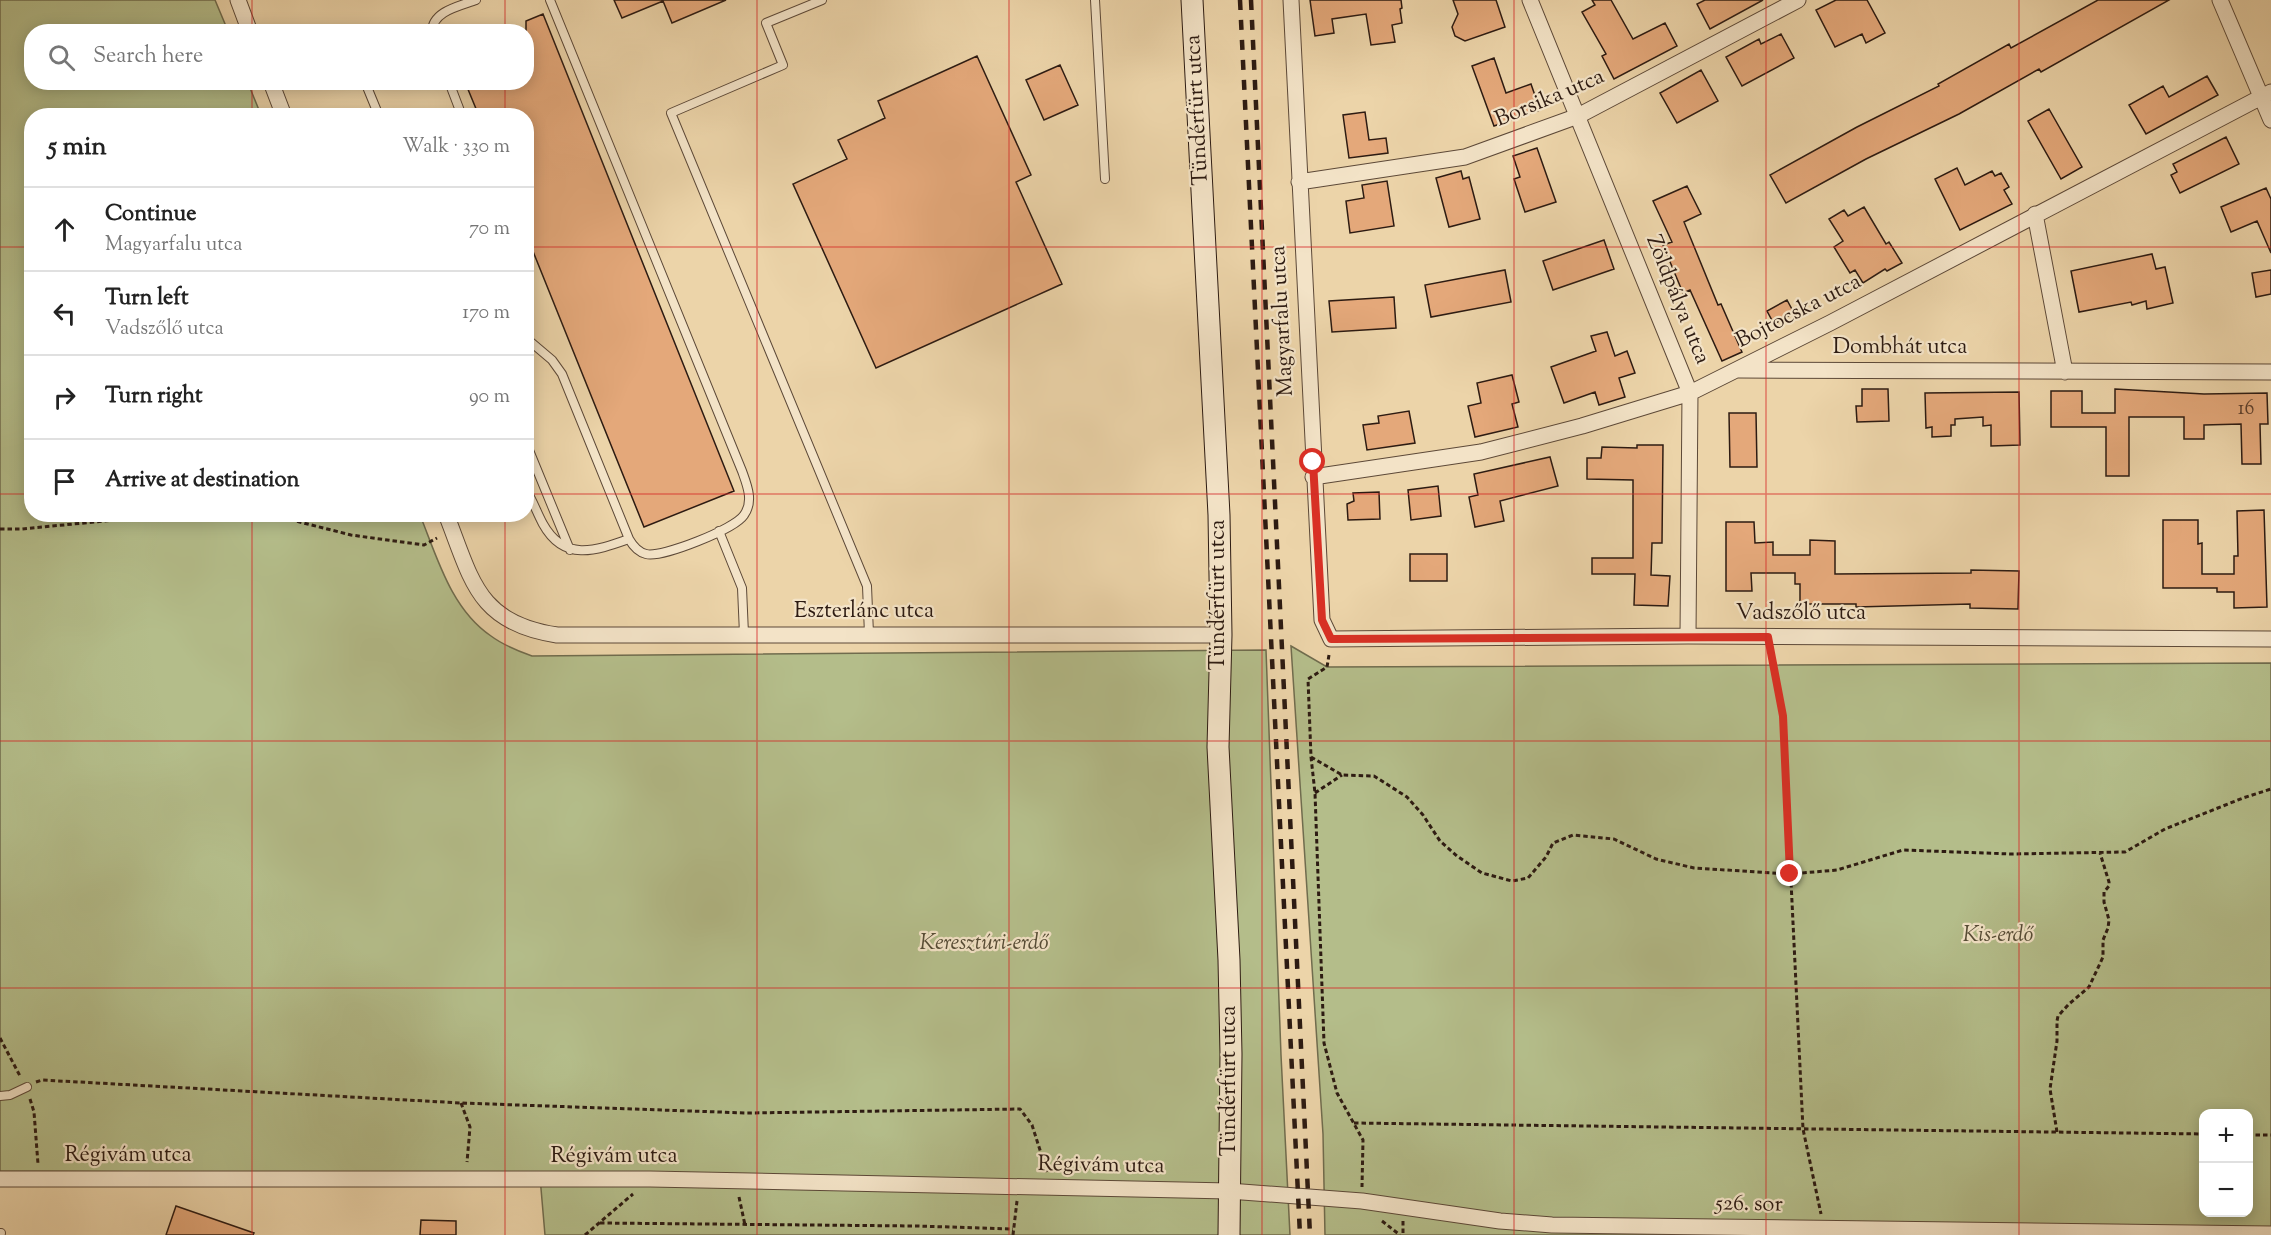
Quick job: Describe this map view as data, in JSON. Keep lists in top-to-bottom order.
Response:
{
  "streets": {
    "street": [
      "Borsika utca",
      "Tündérfürt utca",
      "Zöldpálya utca",
      "Bojtocska utca",
      "Magyarfalu utca",
      "Dombhát utca",
      "Eszterlánc utca",
      "Vadszőlő utca",
      "Régivám utca",
      "526. sor"
    ]
  },
  "crossings": [
    ["Borsika utca", "Zöldpálya utca"],
    ["Borsika utca", "Magyarfalu utca"],
    ["Tündérfürt utca", "Eszterlánc utca"],
    ["Tündérfürt utca", "Régivám utca"],
    ["Tündérfürt utca", "526. sor"],
    ["Zöldpálya utca", "Bojtocska utca"],
    ["Zöldpálya utca", "Vadszőlő utca"],
    ["Bojtocska utca", "Magyarfalu utca"],
    ["Bojtocska utca", "Dombhát utca"],
    ["Magyarfalu utca", "Vadszőlő utca"],
    ["Régivám utca", "526. sor"]
  ],
  "parks": ["Kis-erdő", "Keresztúri-erdő"],
  "house_numbers": ["16"],
  "page": {
    "search": "Search here",
    "heading": ["5 min", "Walk · 330 m"],
    "list": [
      ["Continue", "Magyarfalu utca", "70 m"],
      ["Turn left", "Vadszőlő utca", "170 m"],
      ["Turn right", "90 m"],
      "Arrive at destination"
    ],
    "map_buttons": ["+", "−"]
  }
}
